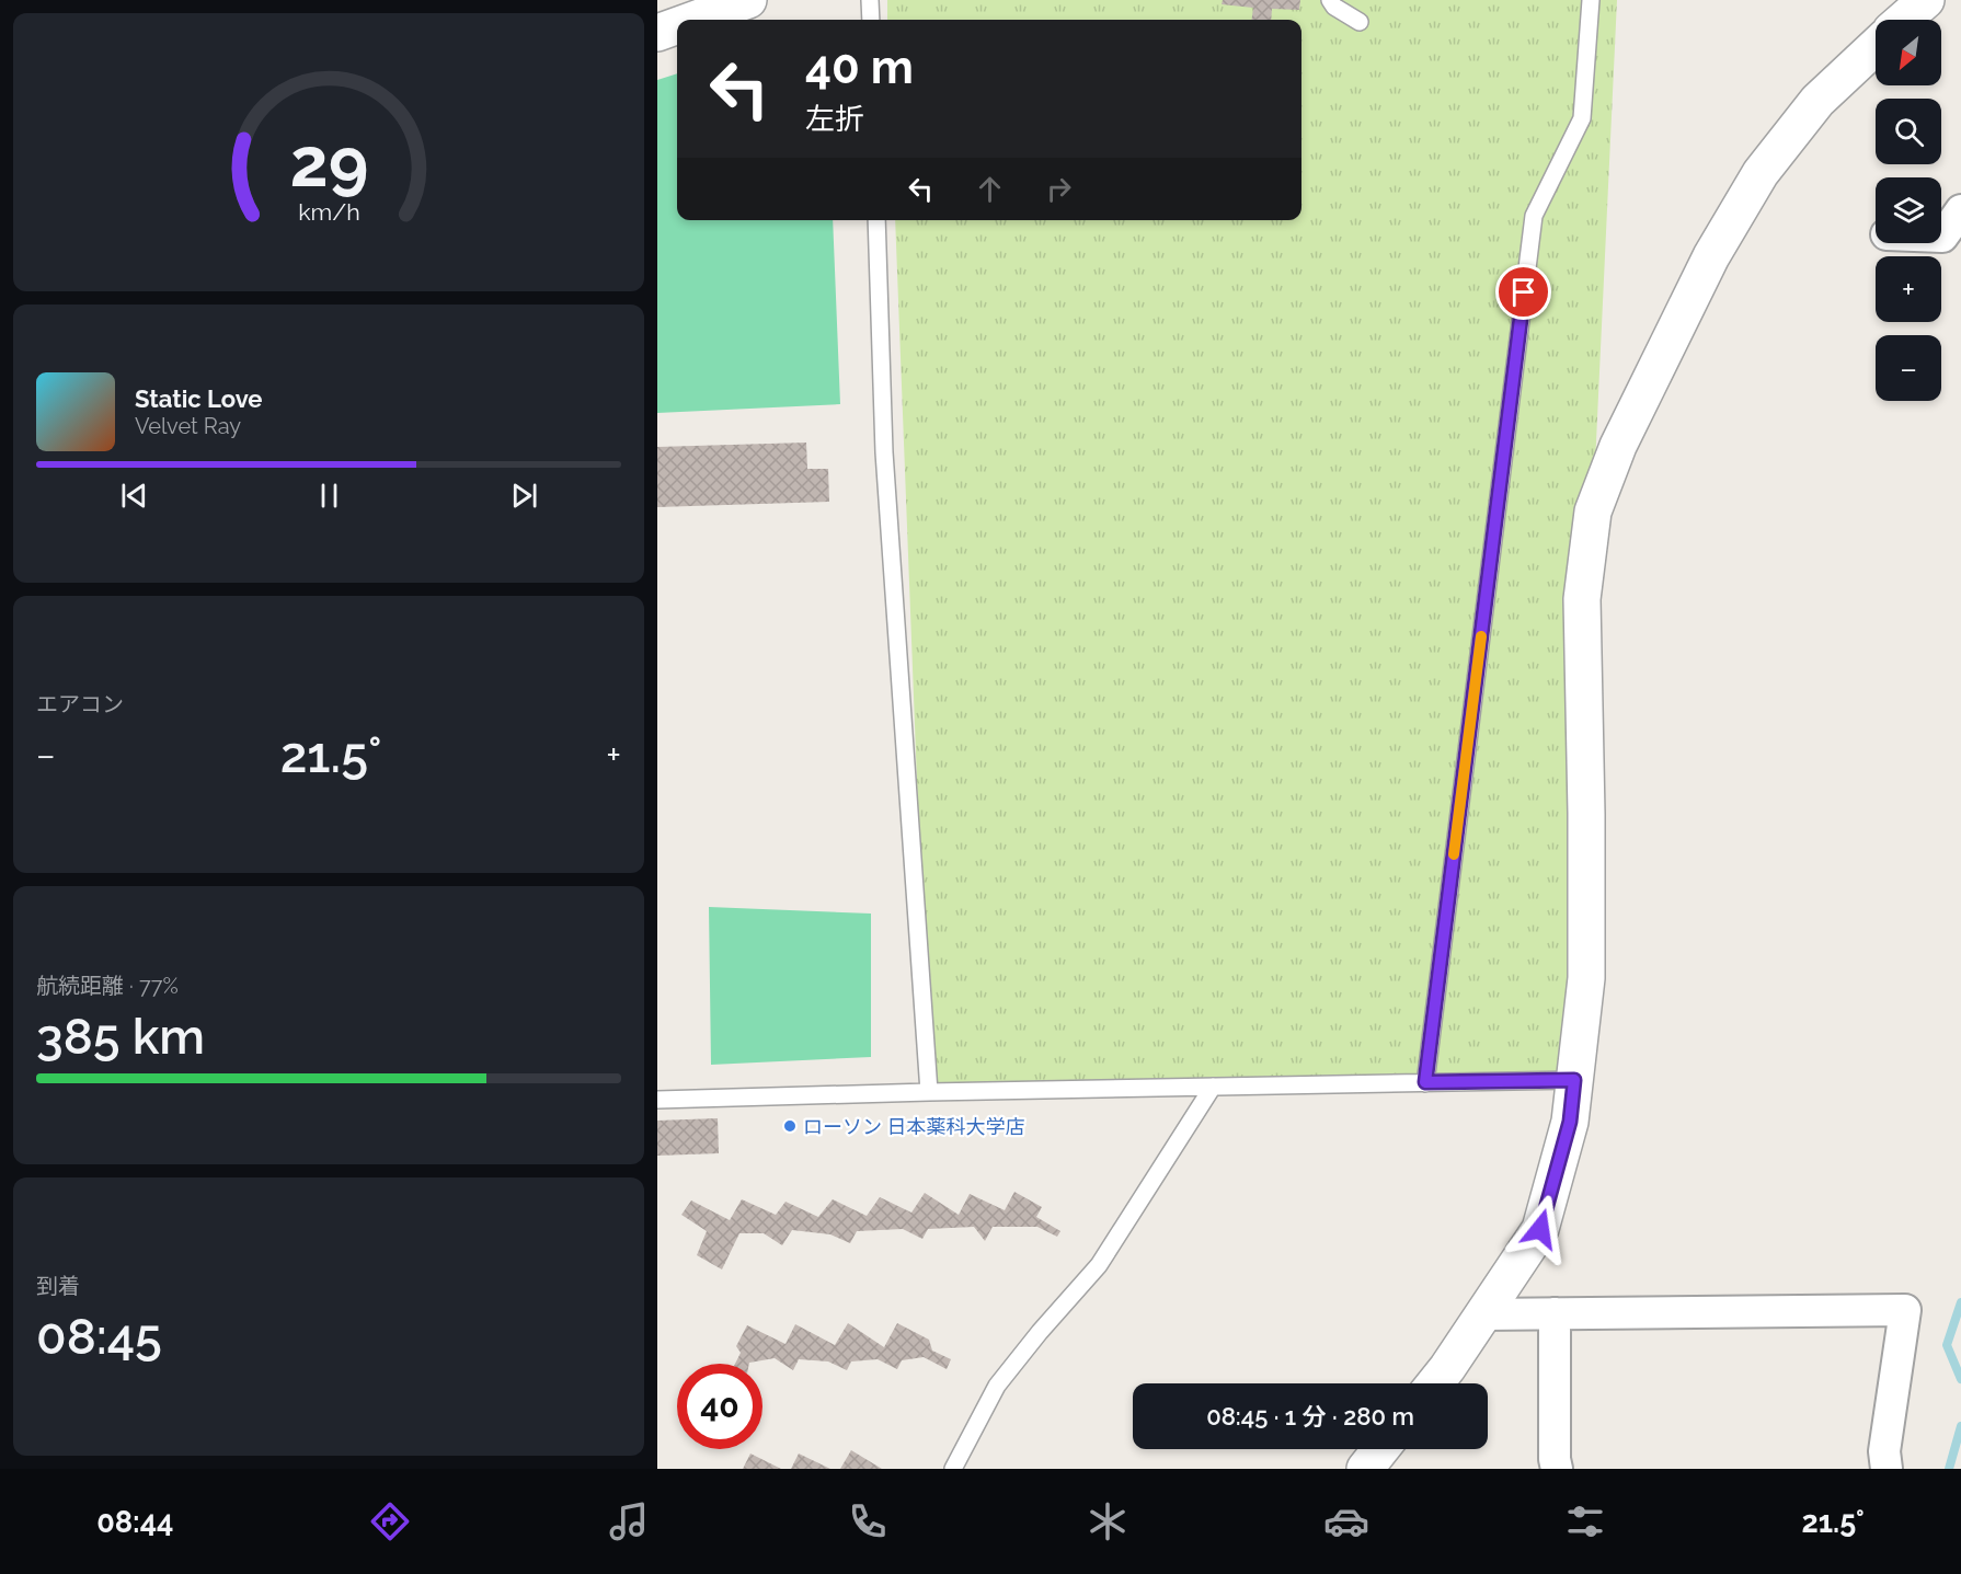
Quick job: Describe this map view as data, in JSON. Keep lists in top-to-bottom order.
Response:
{
  "places": ["ローソン 日本薬科大学店"],
  "north": "bottom left",
  "page": {
    "map_buttons": ["+", "−"],
    "turn": ["40 m", "左折"],
    "song": ["Static Love", "Velvet Ray"],
    "tile": [
      "エアコン",
      ["航続距離 · 77%", "385 km"],
      ["到着", "08:45"]
    ],
    "heat": ["−", "21.5°", "+"],
    "limit": "40",
    "trip": "08:45 · 1 分 · 280 m",
    "tabs": ["08:44", "21.5°"],
    "gauge": ["29", "km/h"]
  }
}
